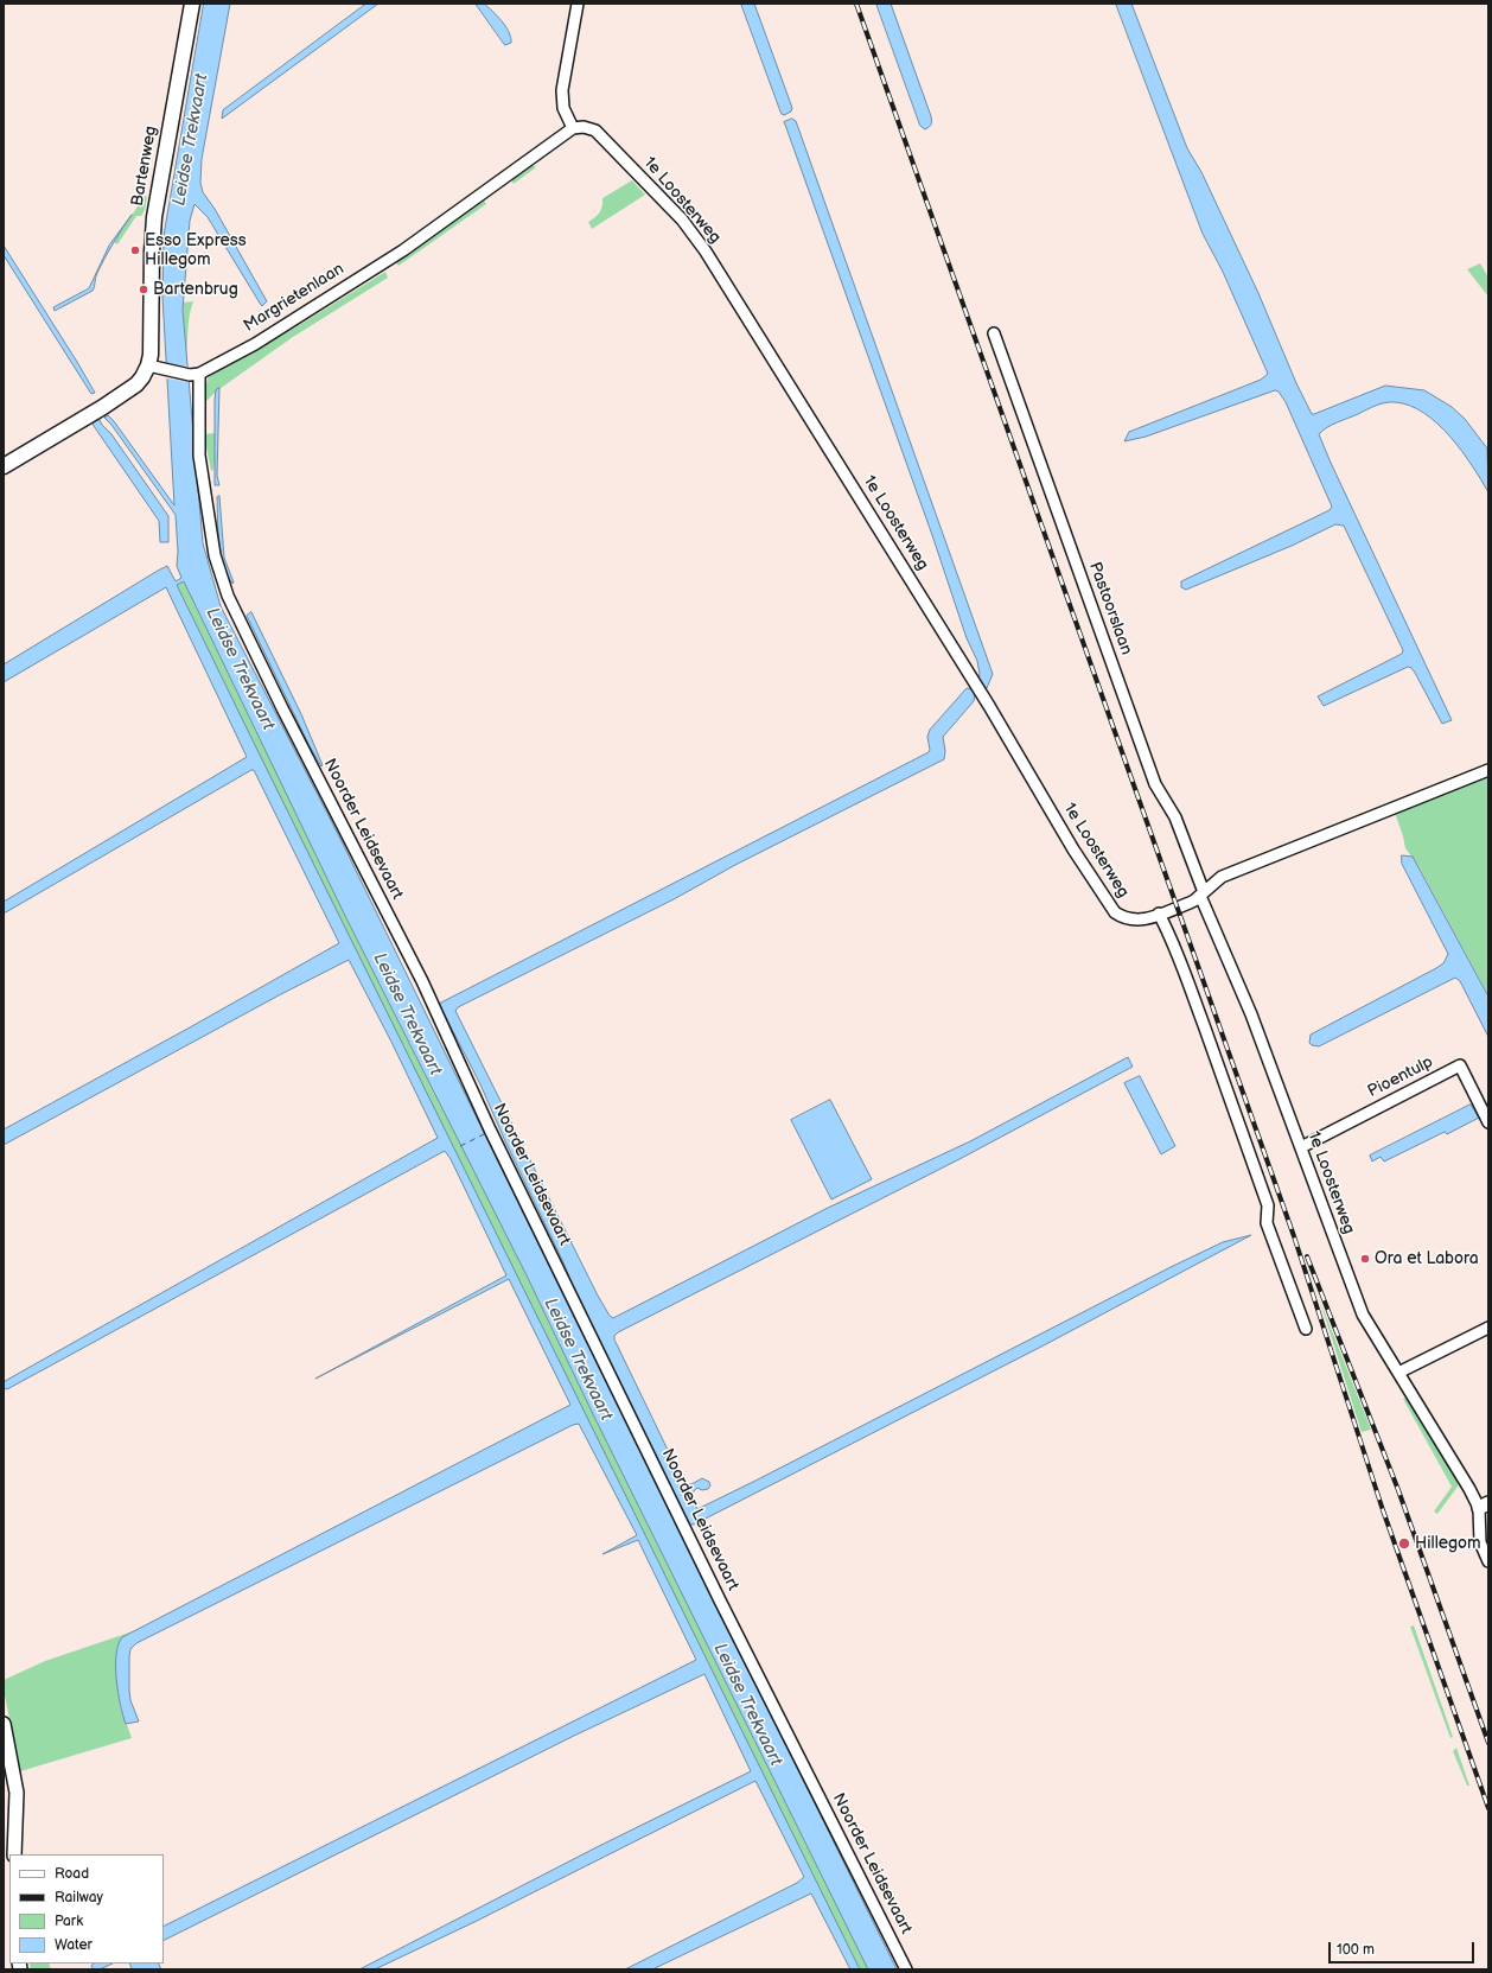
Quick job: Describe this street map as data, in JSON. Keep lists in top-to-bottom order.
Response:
{
  "streets": {
    "main road": ["Bartenweg"],
    "street": [
      "1e Loosterweg",
      "Margrietenlaan",
      "Pastoorslaan",
      "Noorder Leidsevaart",
      "Pioentulp"
    ]
  },
  "crossings": [
    ["1e Loosterweg", "Margrietenlaan"],
    ["1e Loosterweg", "Pastoorslaan"],
    ["1e Loosterweg", "Pioentulp"],
    ["Margrietenlaan", "Noorder Leidsevaart"]
  ],
  "water": ["Leidse Trekvaart"],
  "places": [
    "Esso Express Hillegom",
    "Bartenbrug",
    "Ora et Labora",
    "Hillegom"
  ],
  "legend": [
    "Road",
    "Railway",
    "Park",
    "Water"
  ],
  "scale_bar": "100 m"
}
